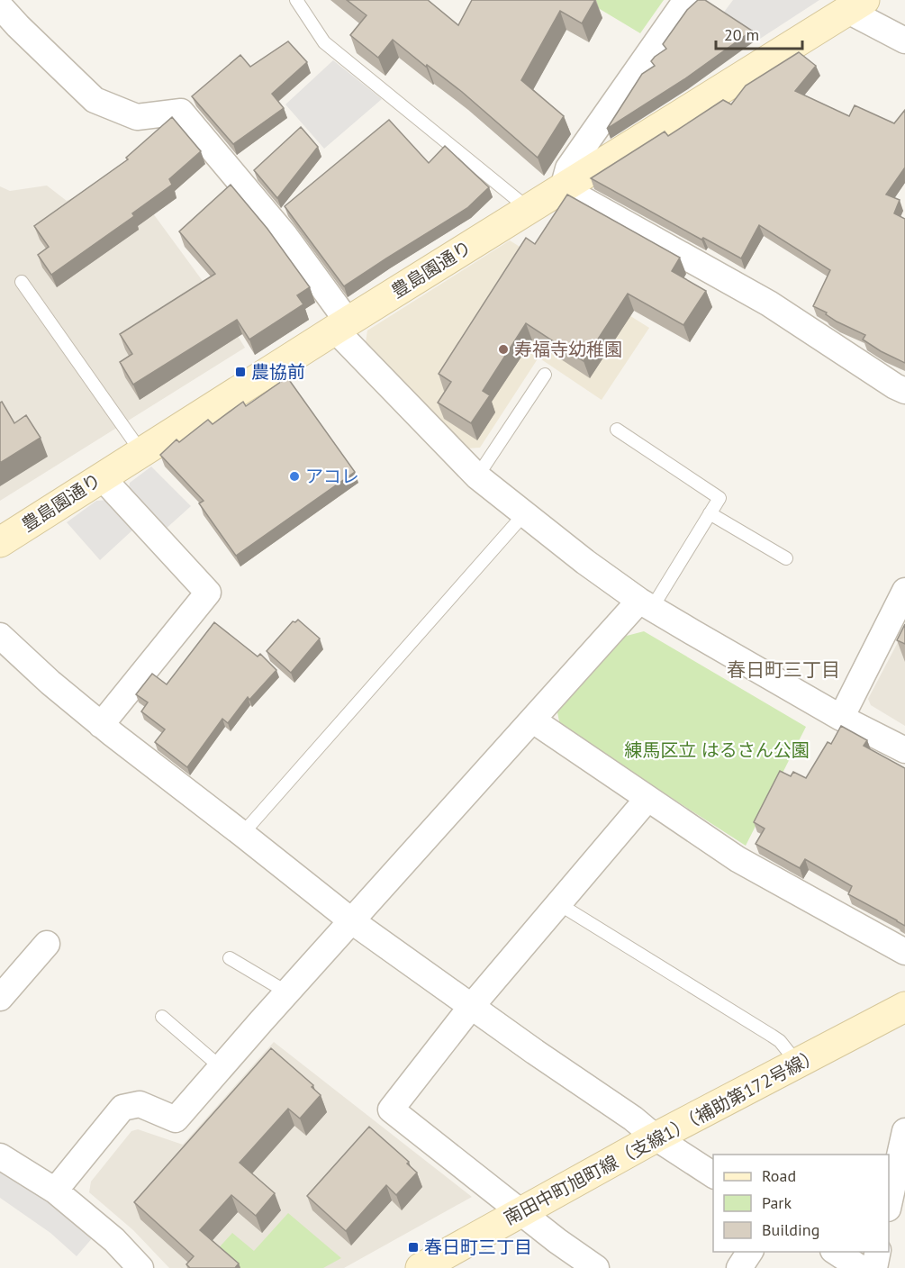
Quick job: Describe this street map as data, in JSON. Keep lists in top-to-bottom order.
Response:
{
  "streets": {
    "street": ["豊島園通り", "南田中町旭町線（支線1）（補助第172号線）"]
  },
  "districts": ["春日町三丁目"],
  "parks": ["練馬区立 はるさん公園"],
  "places": {
    "other": ["寿福寺幼稚園", "アコレ"],
    "transit": ["農協前", "春日町三丁目"]
  },
  "legend": ["Road", "Park", "Building"],
  "scale_bar": "20 m"
}
